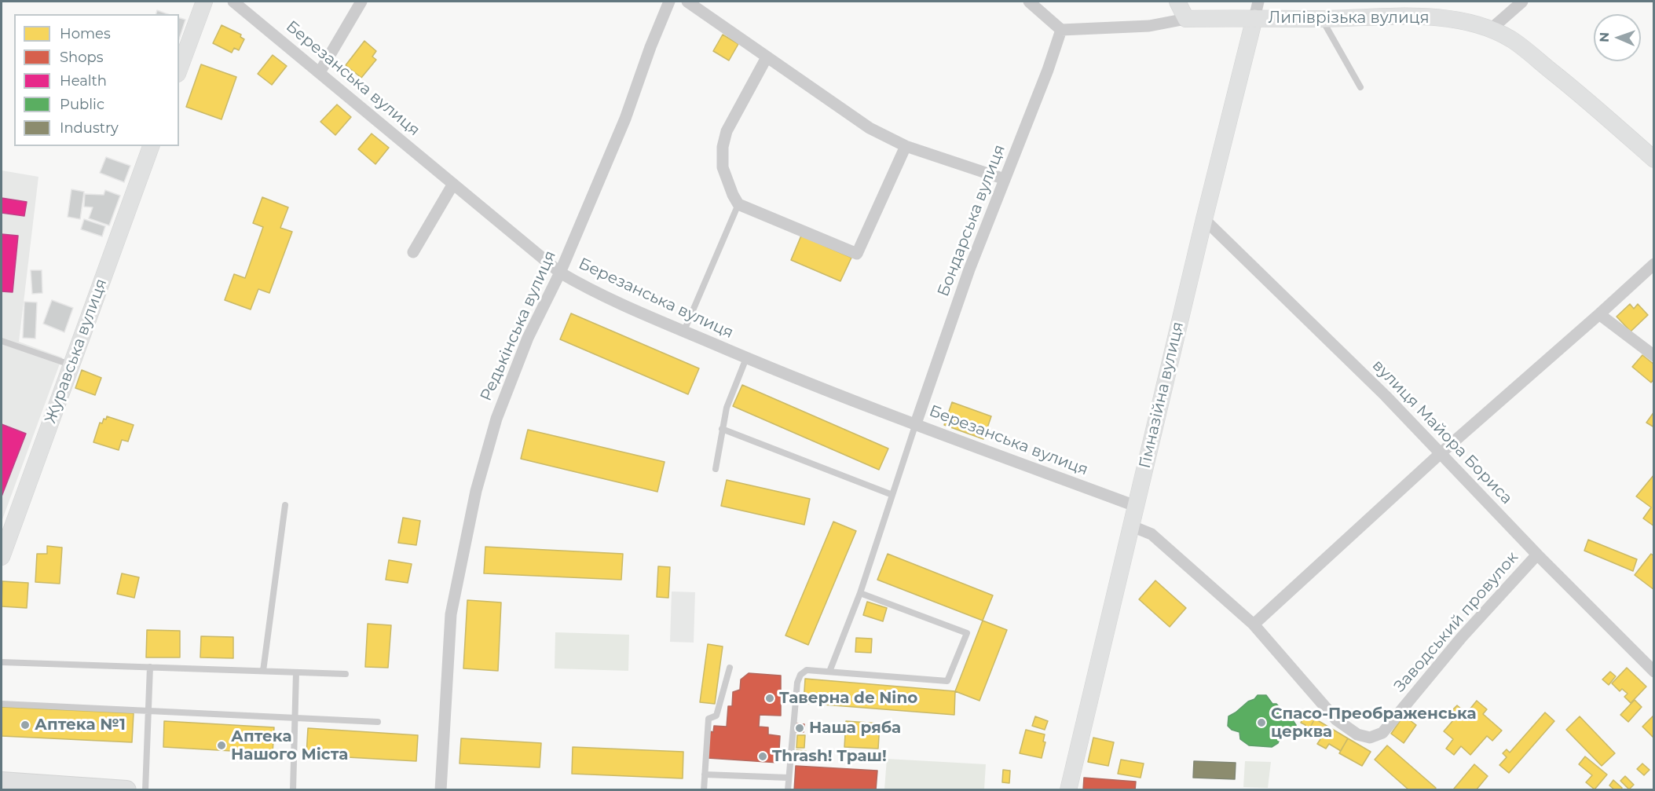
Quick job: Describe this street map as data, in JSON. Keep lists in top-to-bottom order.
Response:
{
  "streets": {
    "street": [
      "Липіврізька вулиця",
      "Березанська вулиця",
      "Бондарська вулиця",
      "Редькінська вулиця",
      "Журавська вулиця",
      "Гімназійна вулиця",
      "вулиця Майора Бориса",
      "Заводський провулок"
    ]
  },
  "crossings": [
    ["Липіврізька вулиця", "Гімназійна вулиця"],
    ["Березанська вулиця", "Бондарська вулиця"],
    ["Березанська вулиця", "Редькінська вулиця"],
    ["Березанська вулиця", "Гімназійна вулиця"],
    ["Гімназійна вулиця", "вулиця Майора Бориса"],
    ["вулиця Майора Бориса", "Заводський провулок"]
  ],
  "places": [
    "Таверна de Nino",
    "Спасо-Преображенська церква",
    "Аптека №1",
    "Наша ряба",
    "Аптека Нашого Міста",
    "Thrash! Траш!"
  ],
  "legend": [
    "Homes",
    "Shops",
    "Health",
    "Public",
    "Industry"
  ],
  "north": "left"
}
